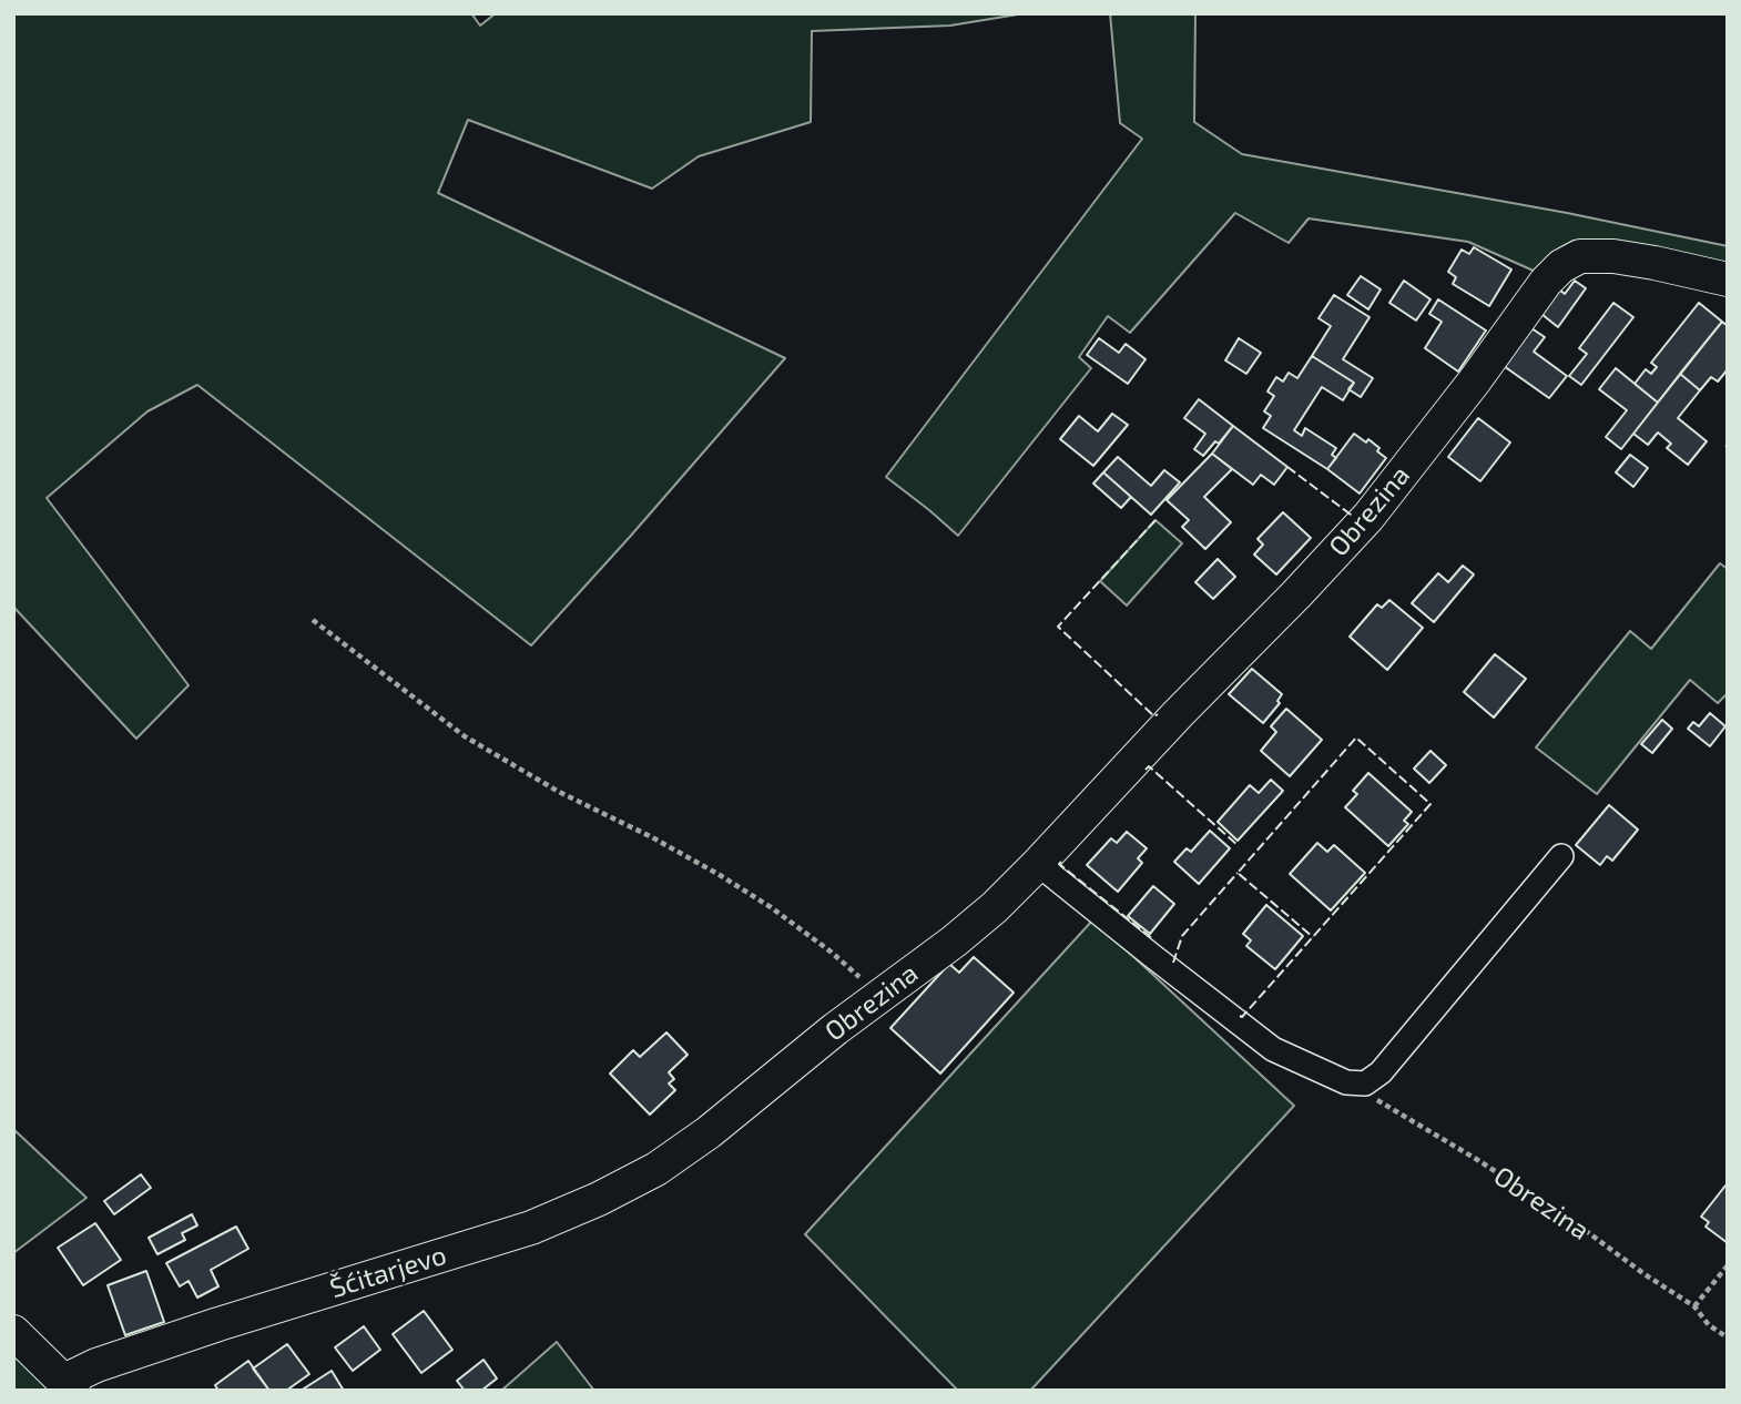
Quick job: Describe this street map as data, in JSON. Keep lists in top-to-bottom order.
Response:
{
  "streets": {
    "street": ["Obrezina", "Šćitarjevo"]
  },
  "crossings": [
    ["Obrezina", "Šćitarjevo"]
  ]
}
